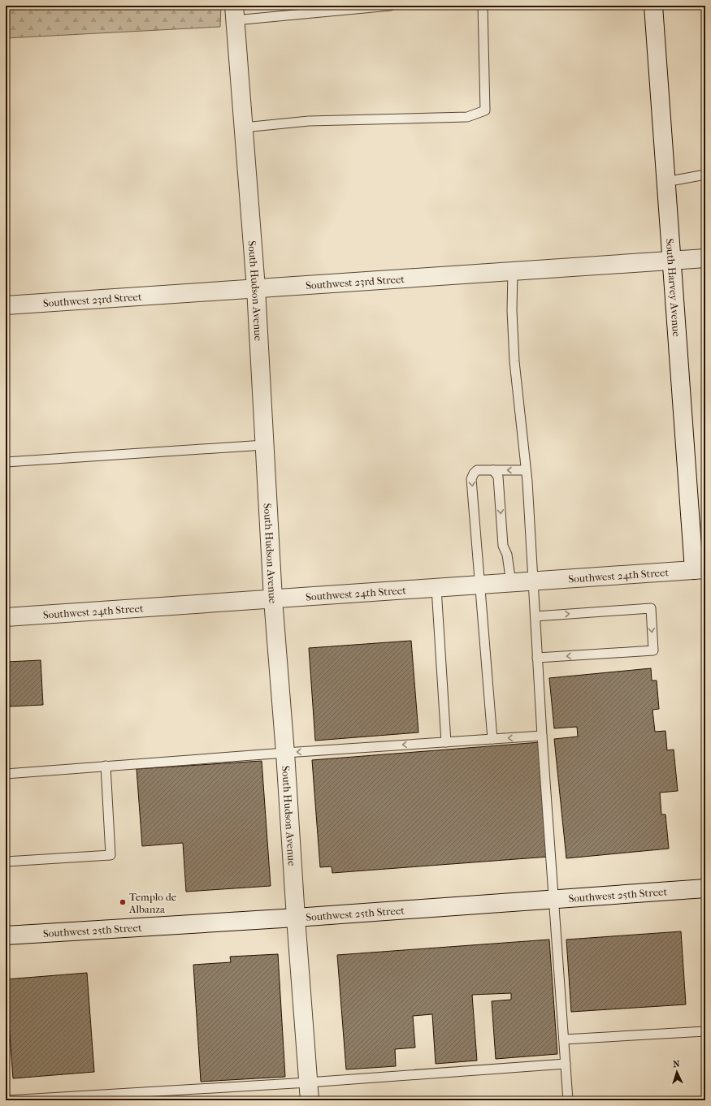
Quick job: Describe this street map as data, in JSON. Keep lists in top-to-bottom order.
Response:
{
  "streets": {
    "street": [
      "Southwest 23rd Street",
      "South Harvey Avenue",
      "South Hudson Avenue",
      "Southwest 24th Street",
      "Southwest 25th Street"
    ]
  },
  "crossings": [
    ["Southwest 23rd Street", "South Harvey Avenue"],
    ["Southwest 23rd Street", "South Hudson Avenue"],
    ["South Harvey Avenue", "Southwest 24th Street"],
    ["South Hudson Avenue", "Southwest 24th Street"],
    ["South Hudson Avenue", "Southwest 25th Street"]
  ],
  "places": ["Templo de Albanza"],
  "north": "top"
}
